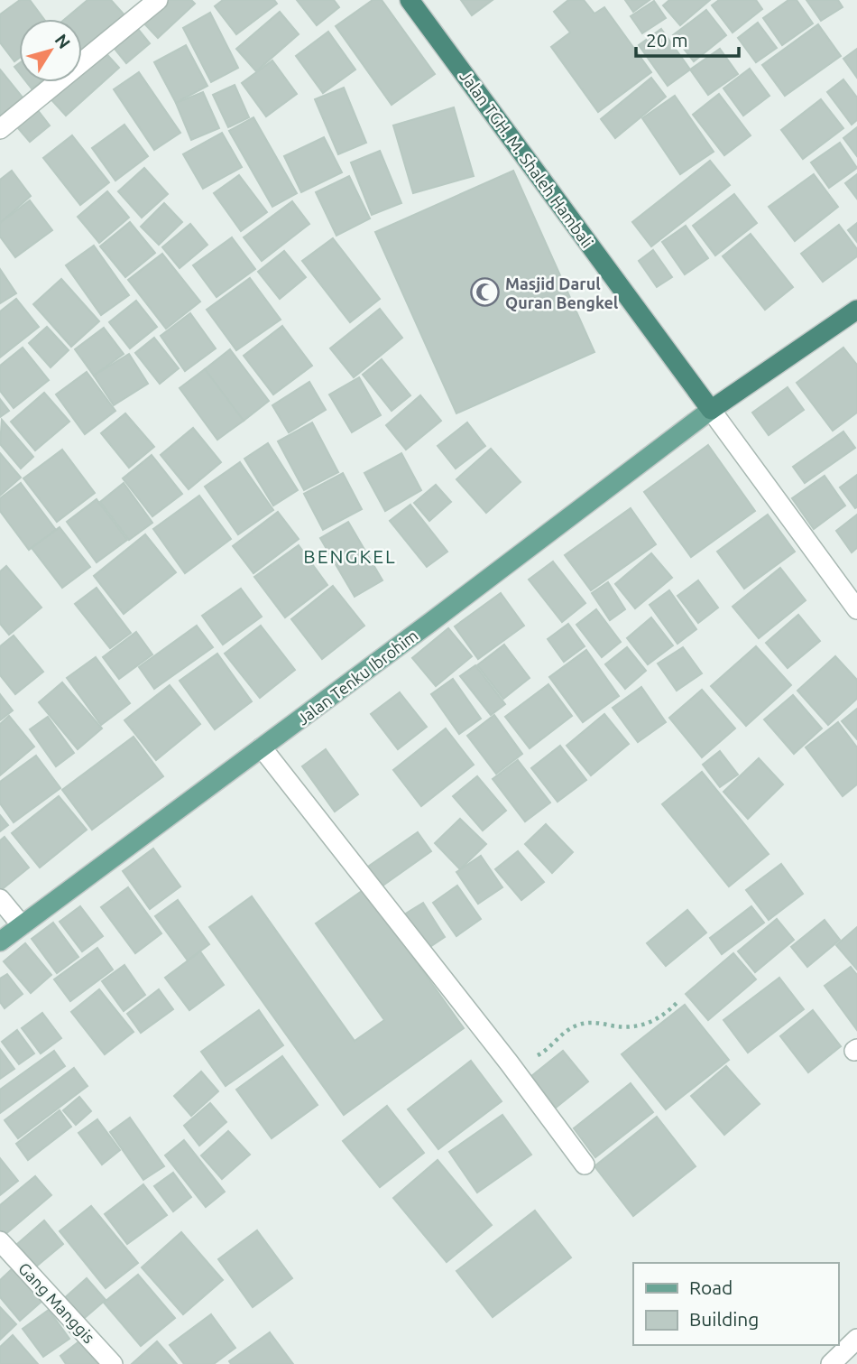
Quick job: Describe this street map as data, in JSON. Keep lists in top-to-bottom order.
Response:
{
  "streets": {
    "highway": ["Jalan TGH. M. Shaleh Hambali"],
    "main road": ["Jalan Tenku Ibrohim"],
    "street": ["Gang Manggis"]
  },
  "crossings": [
    ["Jalan TGH. M. Shaleh Hambali", "Jalan Tenku Ibrohim"]
  ],
  "districts": ["BENGKEL"],
  "places": {
    "mosque": ["Masjid Darul Quran Bengkel"]
  },
  "legend": ["Road", "Building"],
  "scale_bar": "20 m",
  "north": "top right"
}
